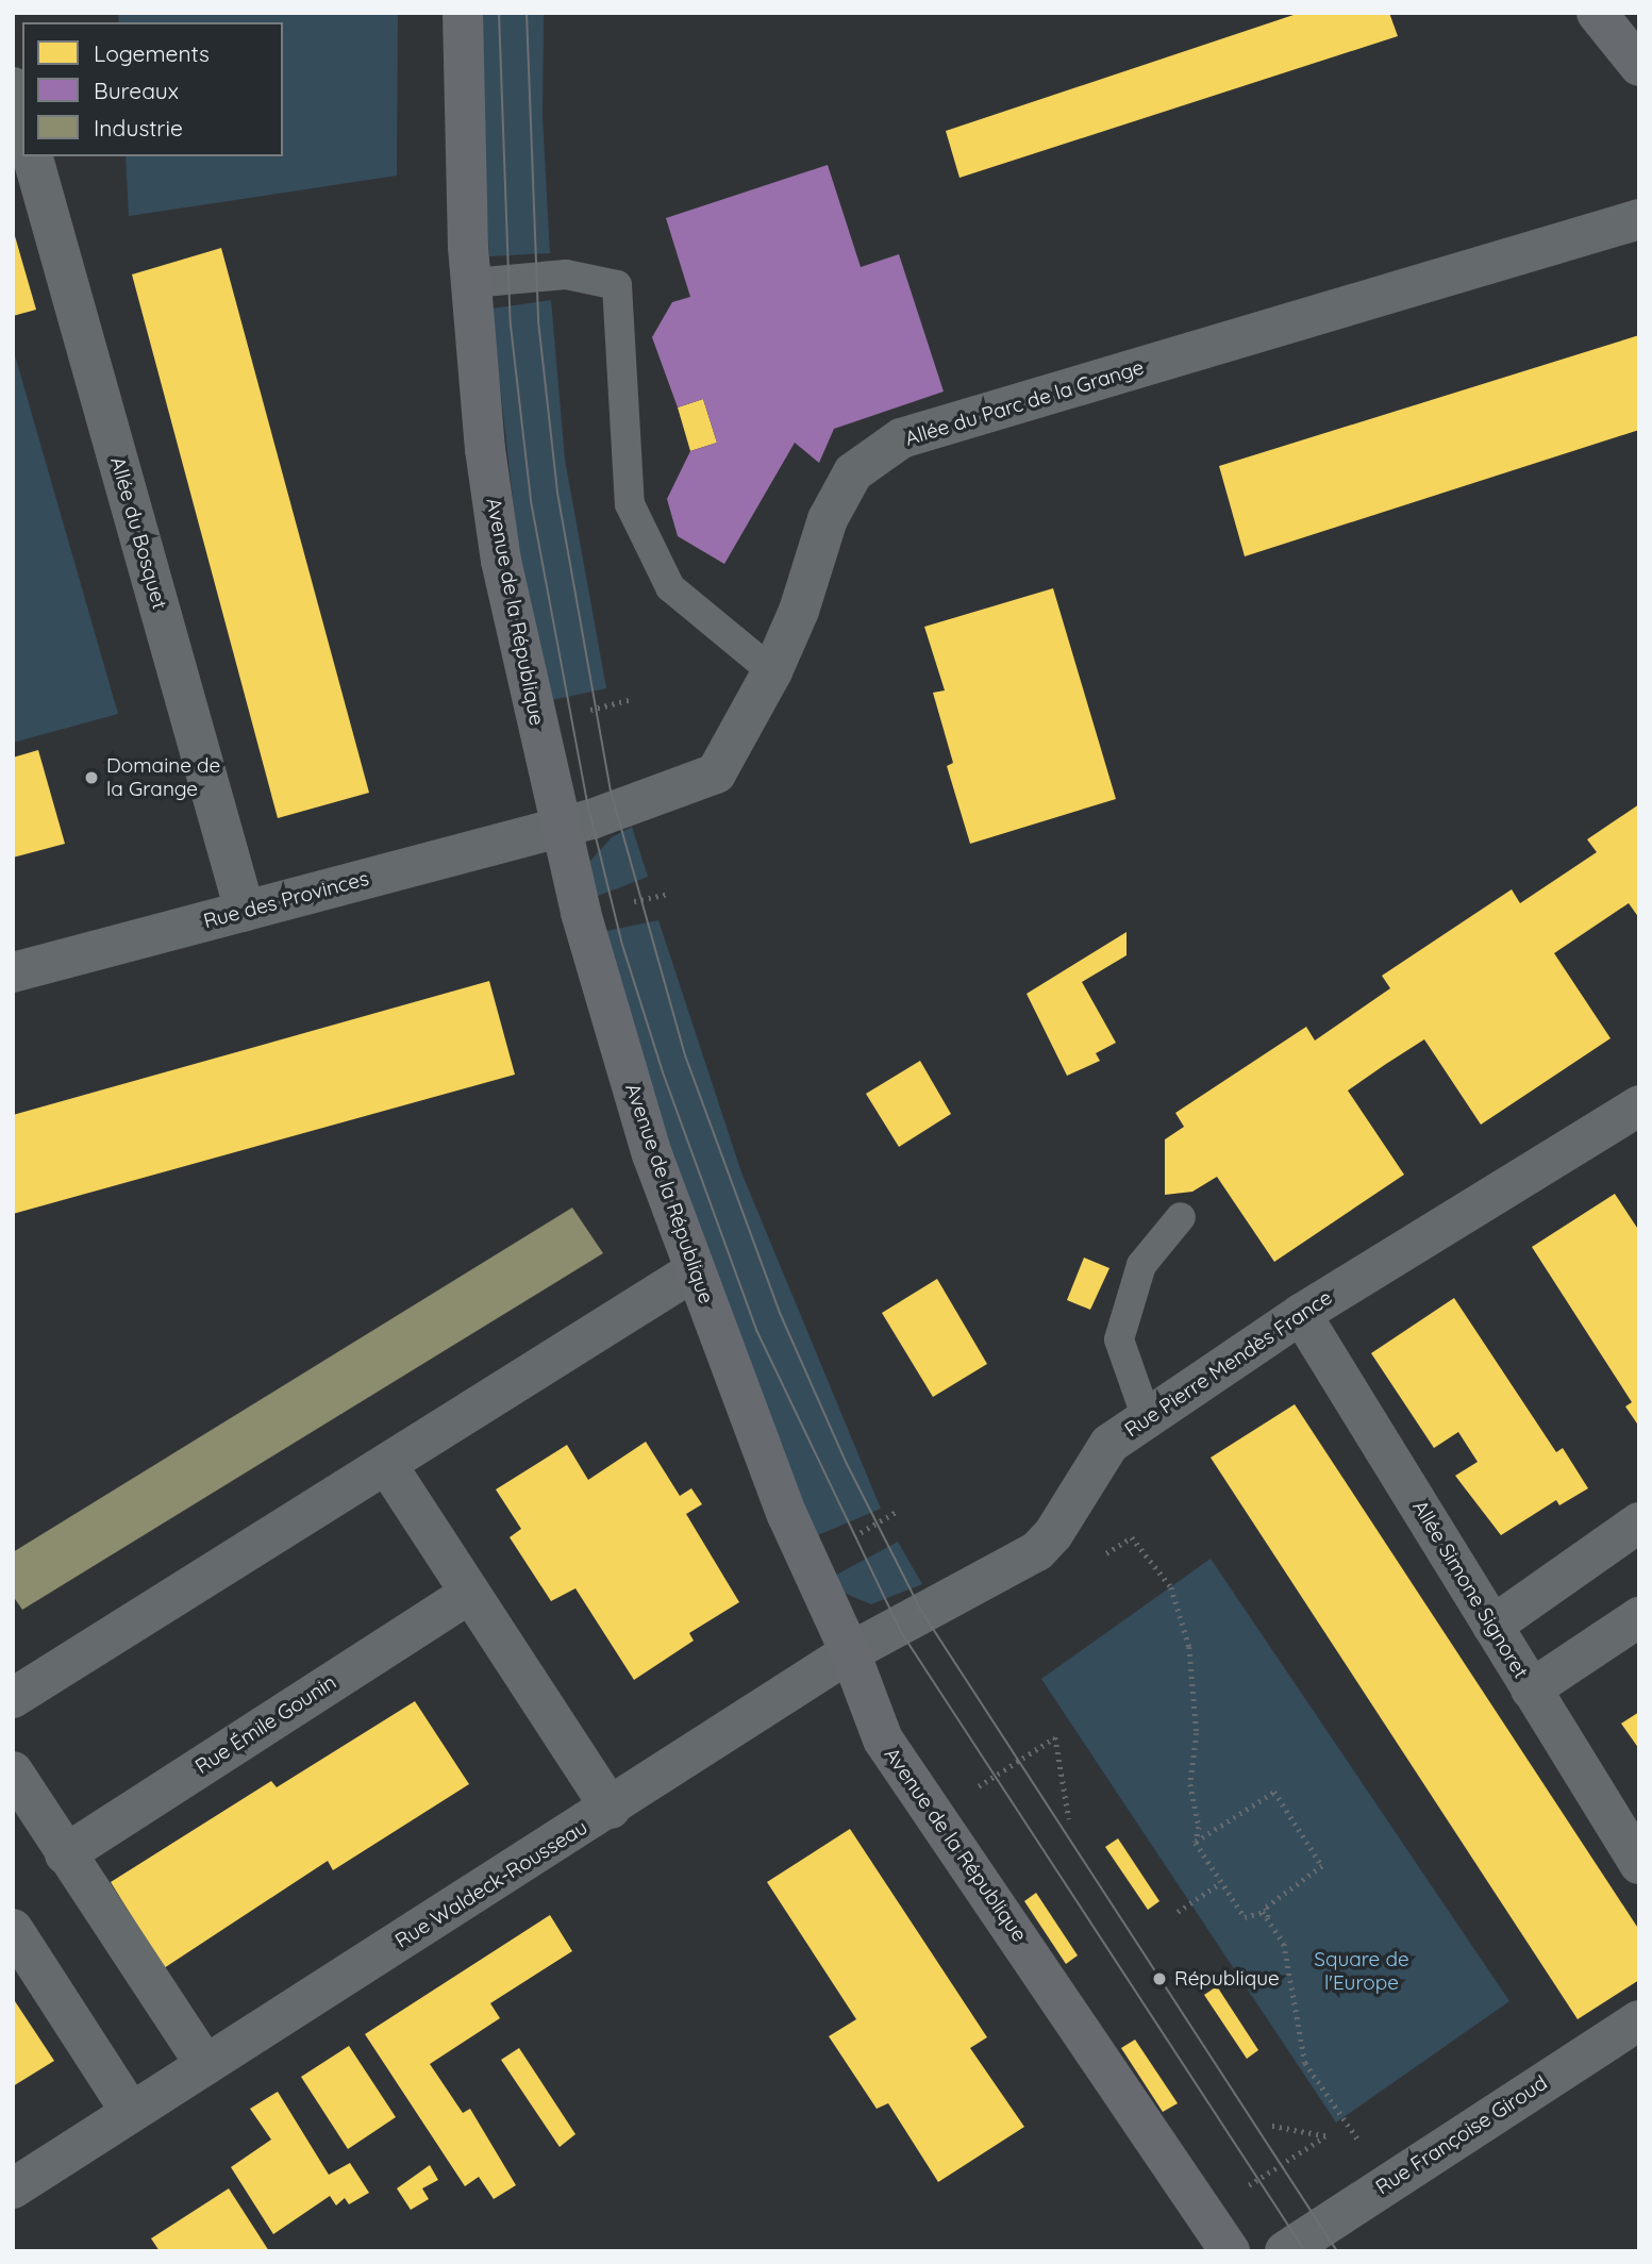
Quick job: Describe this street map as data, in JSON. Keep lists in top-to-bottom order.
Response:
{
  "streets": {
    "street": [
      "Allée du Parc de la Grange",
      "Allée du Bosquet",
      "Avenue de la République",
      "Rue des Provinces",
      "Rue Pierre Mendès France",
      "Allée Simone Signoret",
      "Rue Émile Gounin",
      "Rue Waldeck-Rousseau",
      "Rue Françoise Giroud"
    ]
  },
  "crossings": [
    ["Allée du Parc de la Grange", "Avenue de la République"],
    ["Allée du Parc de la Grange", "Rue des Provinces"],
    ["Allée du Bosquet", "Rue des Provinces"],
    ["Avenue de la République", "Rue des Provinces"],
    ["Avenue de la République", "Rue Pierre Mendès France"],
    ["Avenue de la République", "Rue Waldeck-Rousseau"],
    ["Rue Pierre Mendès France", "Allée Simone Signoret"],
    ["Rue Pierre Mendès France", "Rue Waldeck-Rousseau"]
  ],
  "parks": ["Square de l'Europe"],
  "places": ["Domaine de la Grange", "République"],
  "legend": ["Logements", "Bureaux", "Industrie"]
}
